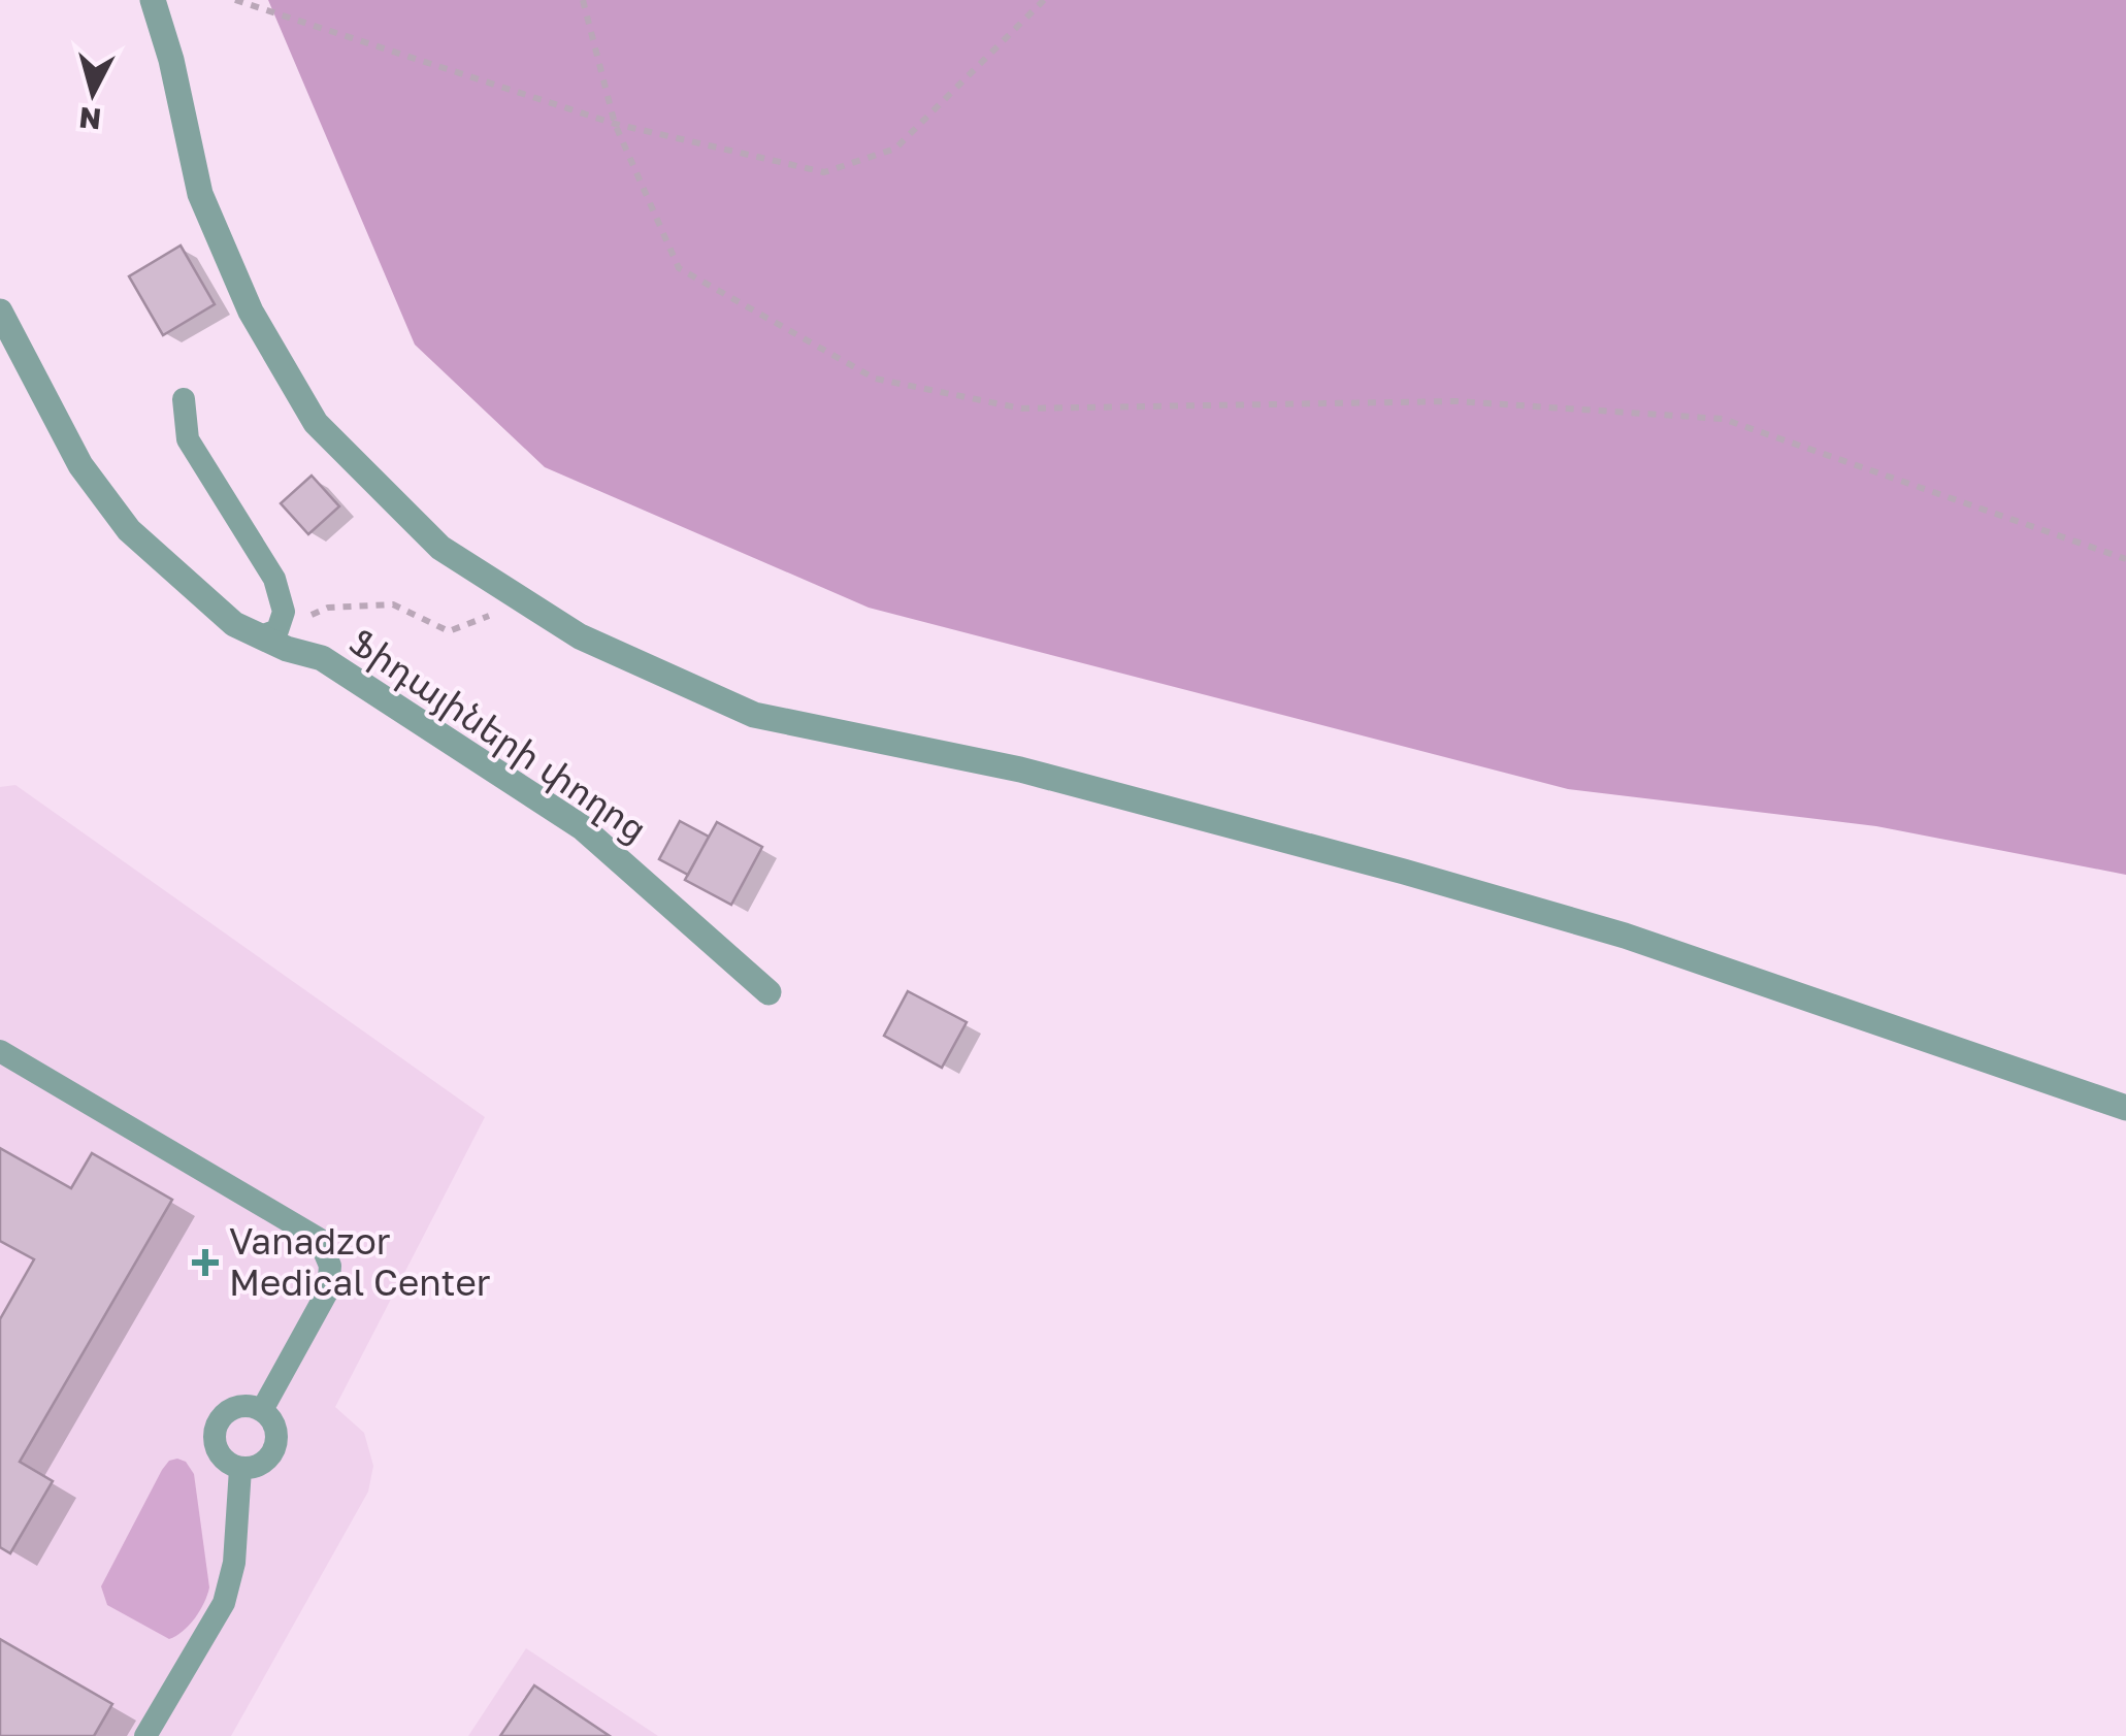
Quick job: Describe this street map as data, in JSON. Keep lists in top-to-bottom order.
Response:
{
  "streets": {
    "street": ["Ֆիդայիների փողոց"]
  },
  "places": {
    "health": ["Vanadzor Medical Center"]
  },
  "north": "bottom"
}
